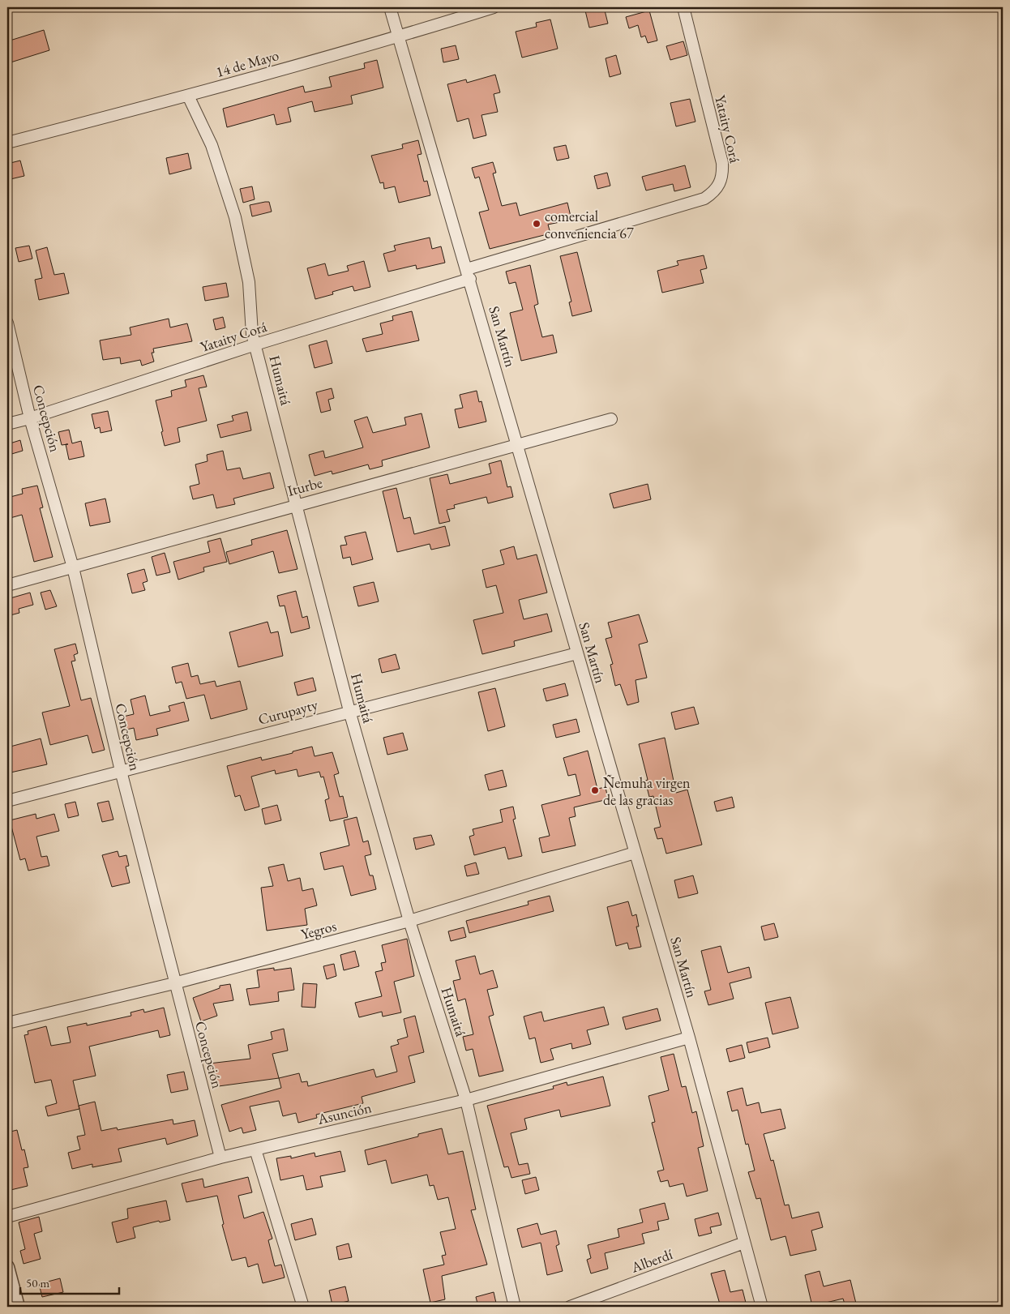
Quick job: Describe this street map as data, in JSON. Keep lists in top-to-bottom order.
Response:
{
  "streets": {
    "street": [
      "14 de Mayo",
      "Yataity Corá",
      "San Martín",
      "Humaitá",
      "Concepción",
      "Iturbe",
      "Curupayty",
      "Yegros",
      "Asunción",
      "Alberdí"
    ]
  },
  "crossings": [
    ["14 de Mayo", "San Martín"],
    ["14 de Mayo", "Humaitá"],
    ["Yataity Corá", "San Martín"],
    ["Yataity Corá", "Humaitá"],
    ["Yataity Corá", "Concepción"],
    ["San Martín", "Iturbe"],
    ["San Martín", "Curupayty"],
    ["San Martín", "Yegros"],
    ["San Martín", "Asunción"],
    ["San Martín", "Alberdí"],
    ["Humaitá", "Iturbe"],
    ["Humaitá", "Curupayty"],
    ["Humaitá", "Yegros"],
    ["Humaitá", "Asunción"],
    ["Concepción", "Iturbe"],
    ["Concepción", "Curupayty"],
    ["Concepción", "Yegros"],
    ["Concepción", "Asunción"]
  ],
  "places": ["comercial conveniencia 67", "Ñemuha virgen de las gracias"],
  "scale_bar": "50 m"
}
